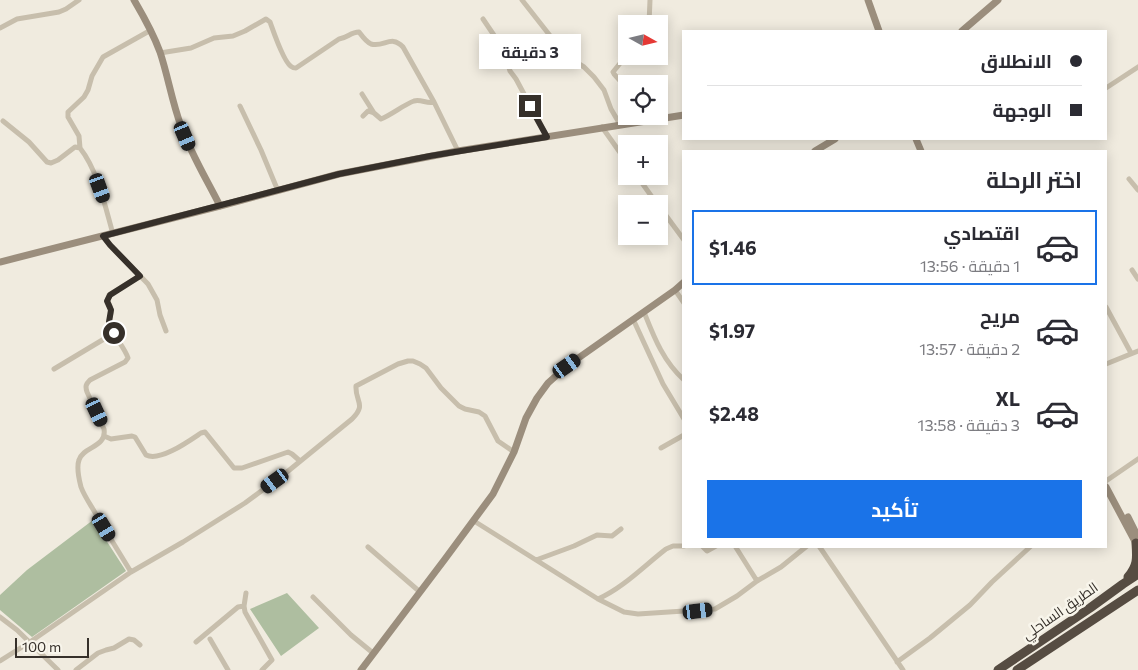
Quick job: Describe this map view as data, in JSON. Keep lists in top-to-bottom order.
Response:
{
  "streets": {
    "highway": ["الطريق الساحلي"]
  },
  "scale_bar": "100 m",
  "north": "right",
  "page": {
    "map_buttons": ["+", "−"],
    "banner": ["الانطلاق", "الوجهة"],
    "bubble": "3 دقيقة",
    "heading": "اختر الرحلة",
    "list": [
      {
        "name": "اقتصادي",
        "note": "1 دقيقة · 13:56",
        "value": "$1.46"
      },
      {
        "name": "مريح",
        "note": "2 دقيقة · 13:57",
        "value": "$1.97"
      },
      {
        "name": "XL",
        "note": "3 دقيقة · 13:58",
        "value": "$2.48"
      }
    ],
    "buttons": "تأكيد",
    "scale": "100 m"
  }
}
